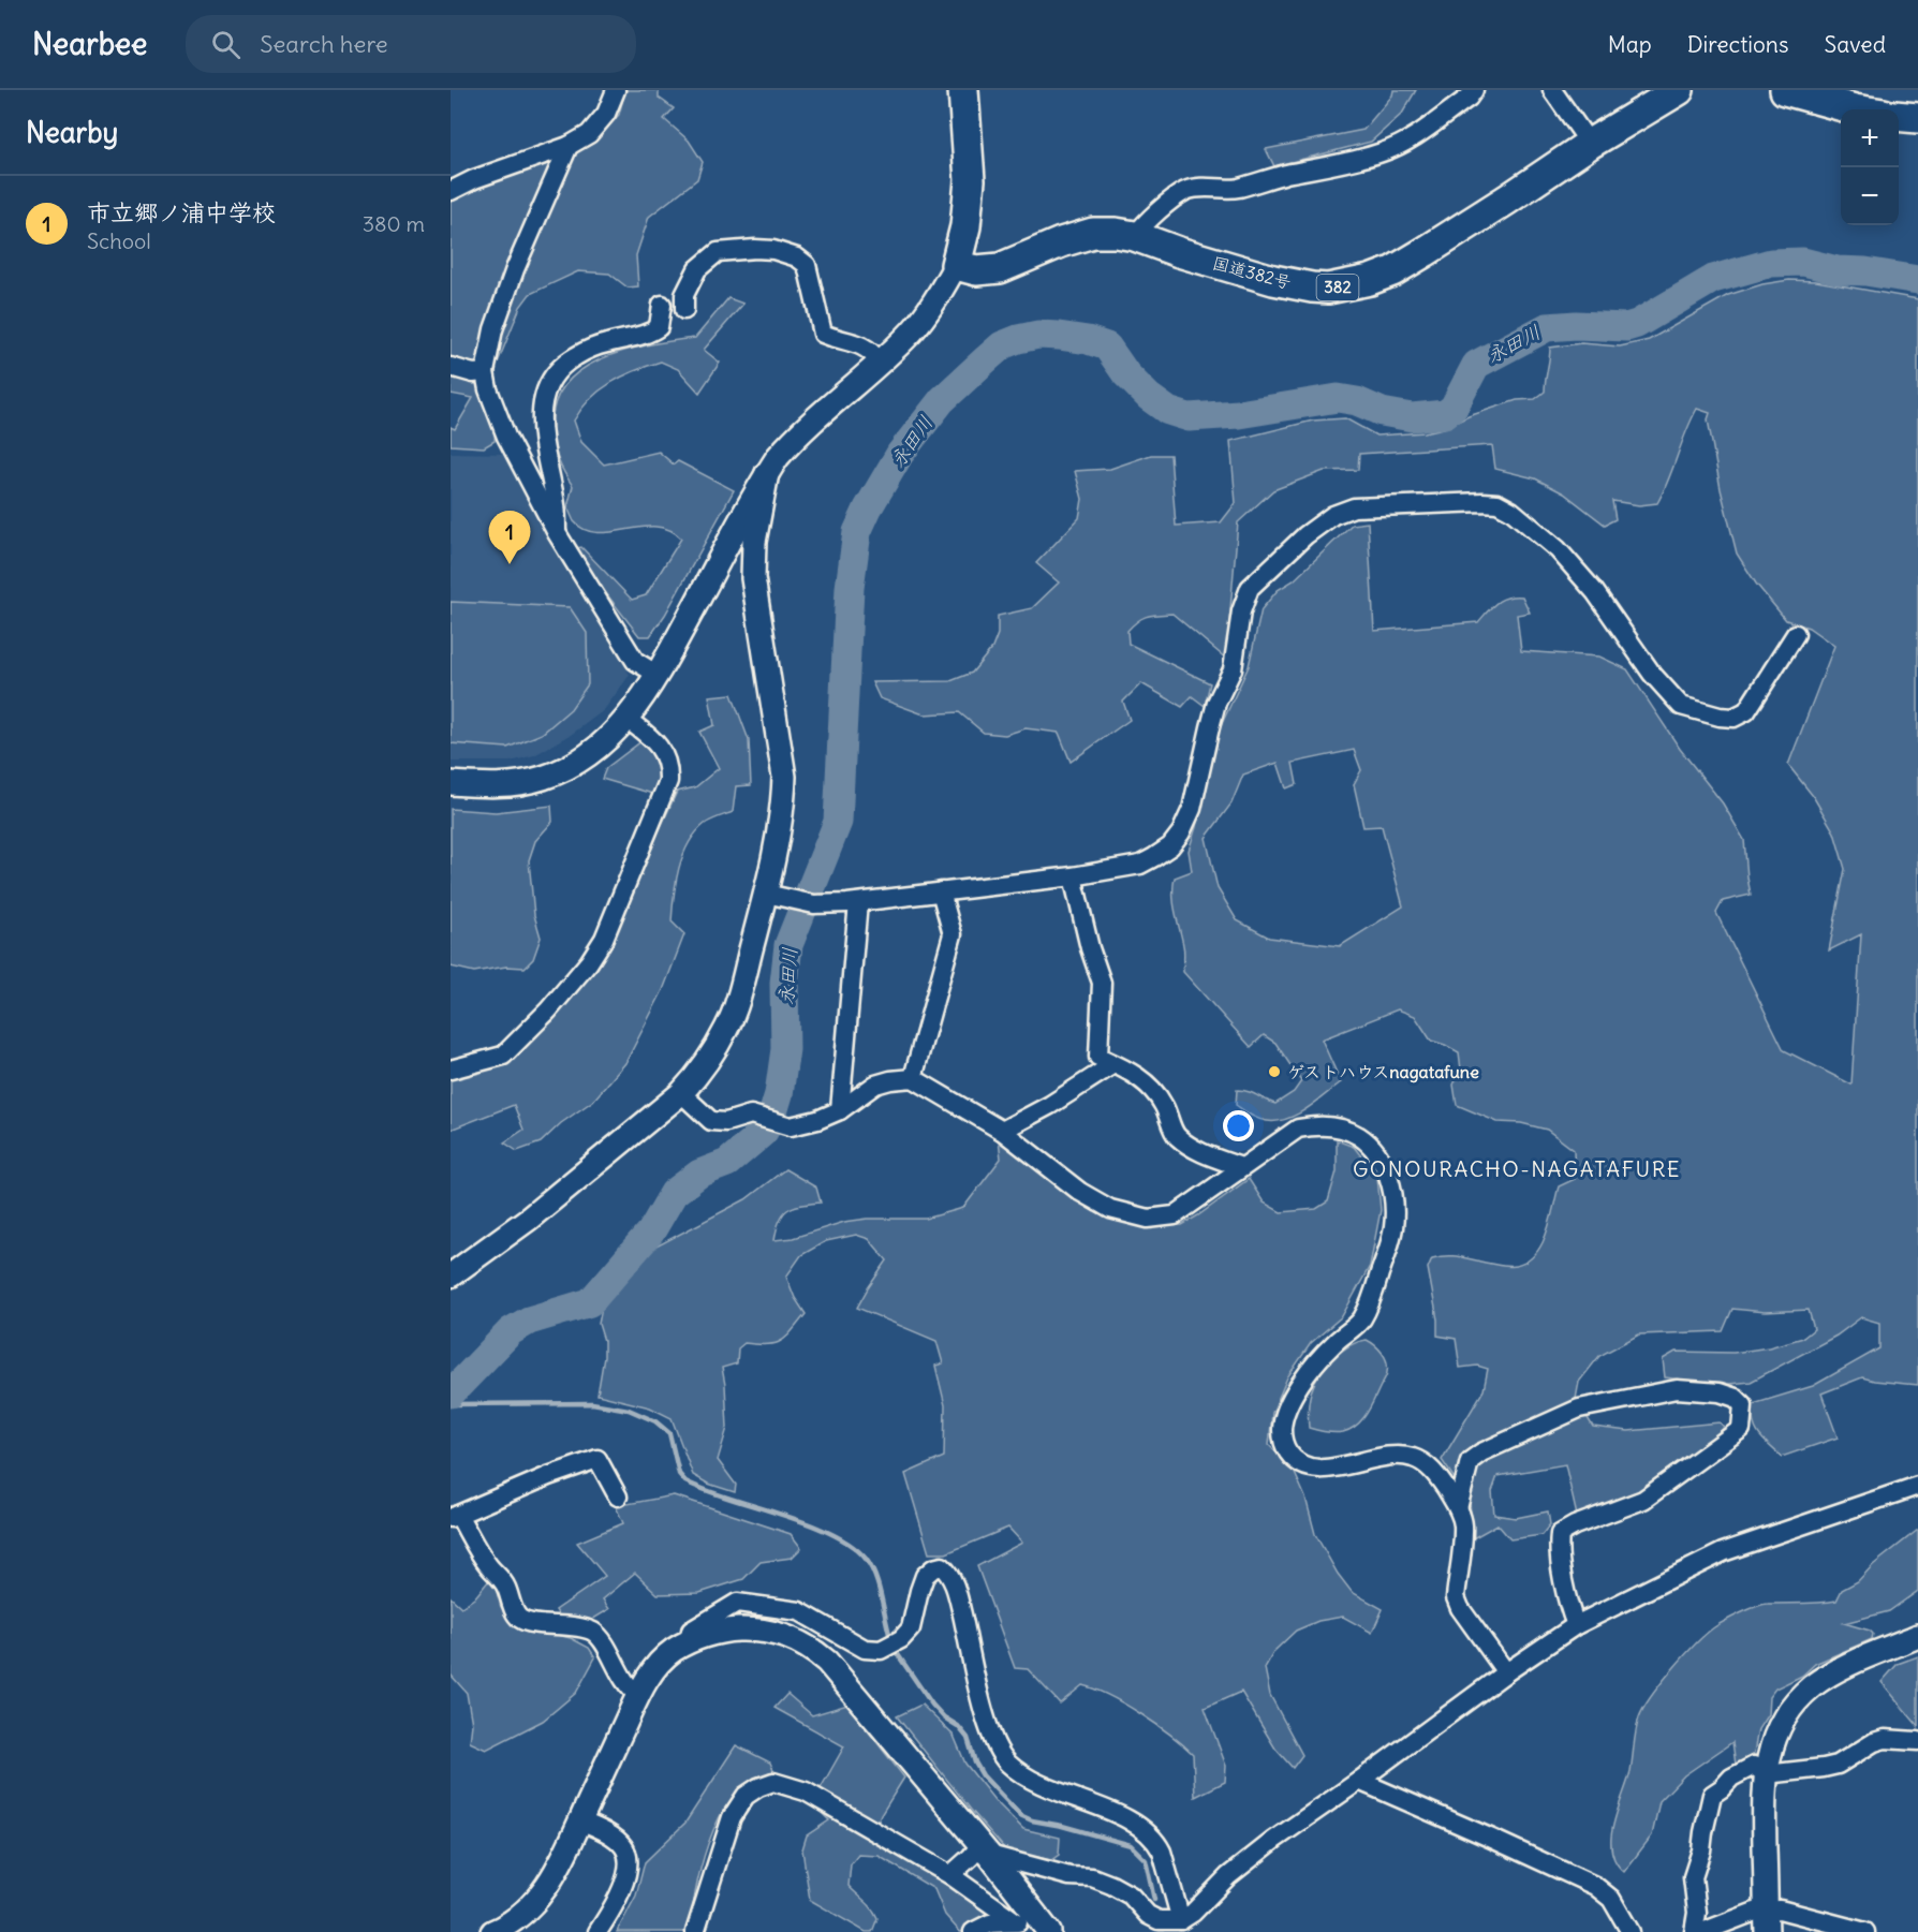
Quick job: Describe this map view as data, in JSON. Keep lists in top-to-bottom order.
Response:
{
  "streets": {
    "highway": ["国道382号", "382"]
  },
  "districts": ["GONOURACHO-NAGATAFURE"],
  "water": ["永田川"],
  "places": ["ゲストハウスnagatafune"],
  "page": {
    "header": "Nearbee",
    "search": "Search here",
    "nav": ["Map", "Directions", "Saved"],
    "heading": "Nearby",
    "map_buttons": ["+", "−"],
    "list": [
      {
        "mark": "1",
        "name": "市立郷ノ浦中学校",
        "note": "School",
        "value": "380 m"
      }
    ],
    "pins": "1"
  }
}
